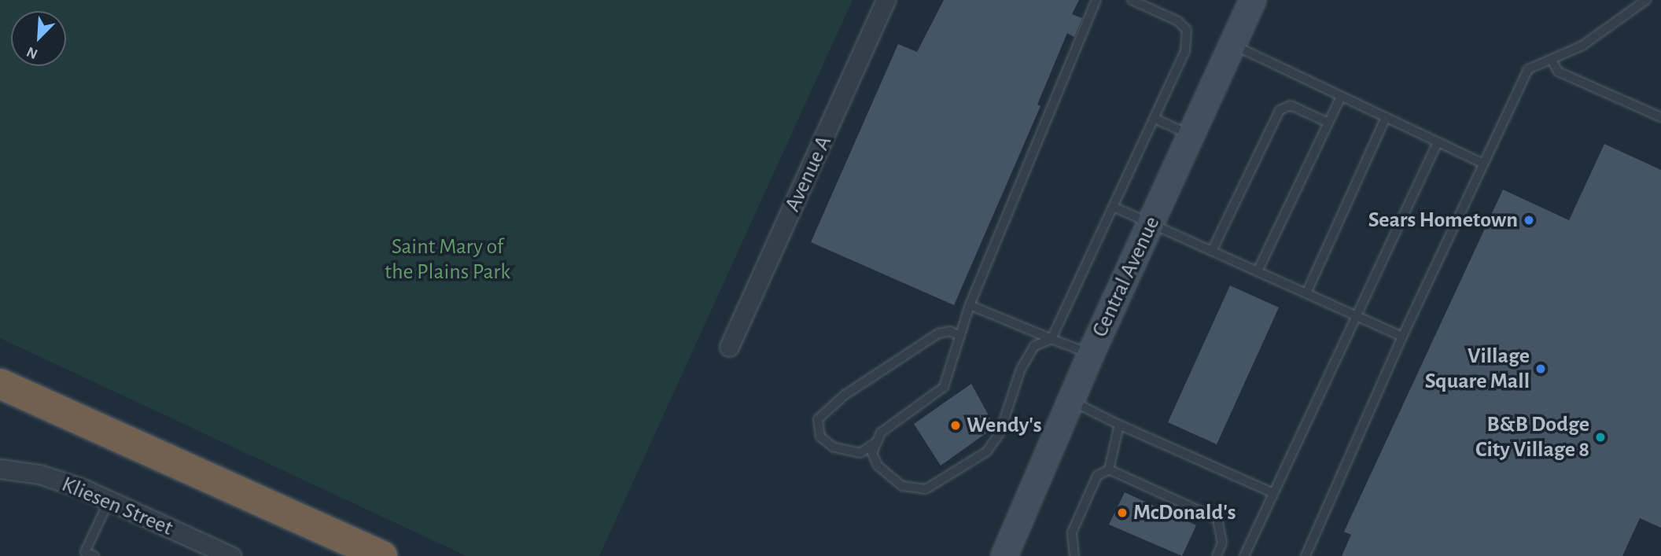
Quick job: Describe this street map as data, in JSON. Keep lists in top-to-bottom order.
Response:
{
  "streets": {
    "street": ["Avenue A", "Central Avenue", "Kliesen Street"]
  },
  "parks": ["Saint Mary of the Plains Park"],
  "places": [
    "Sears Hometown",
    "Village Square Mall",
    "Wendy's",
    "B&B Dodge City Village 8",
    "McDonald's"
  ],
  "north": "bottom left"
}
